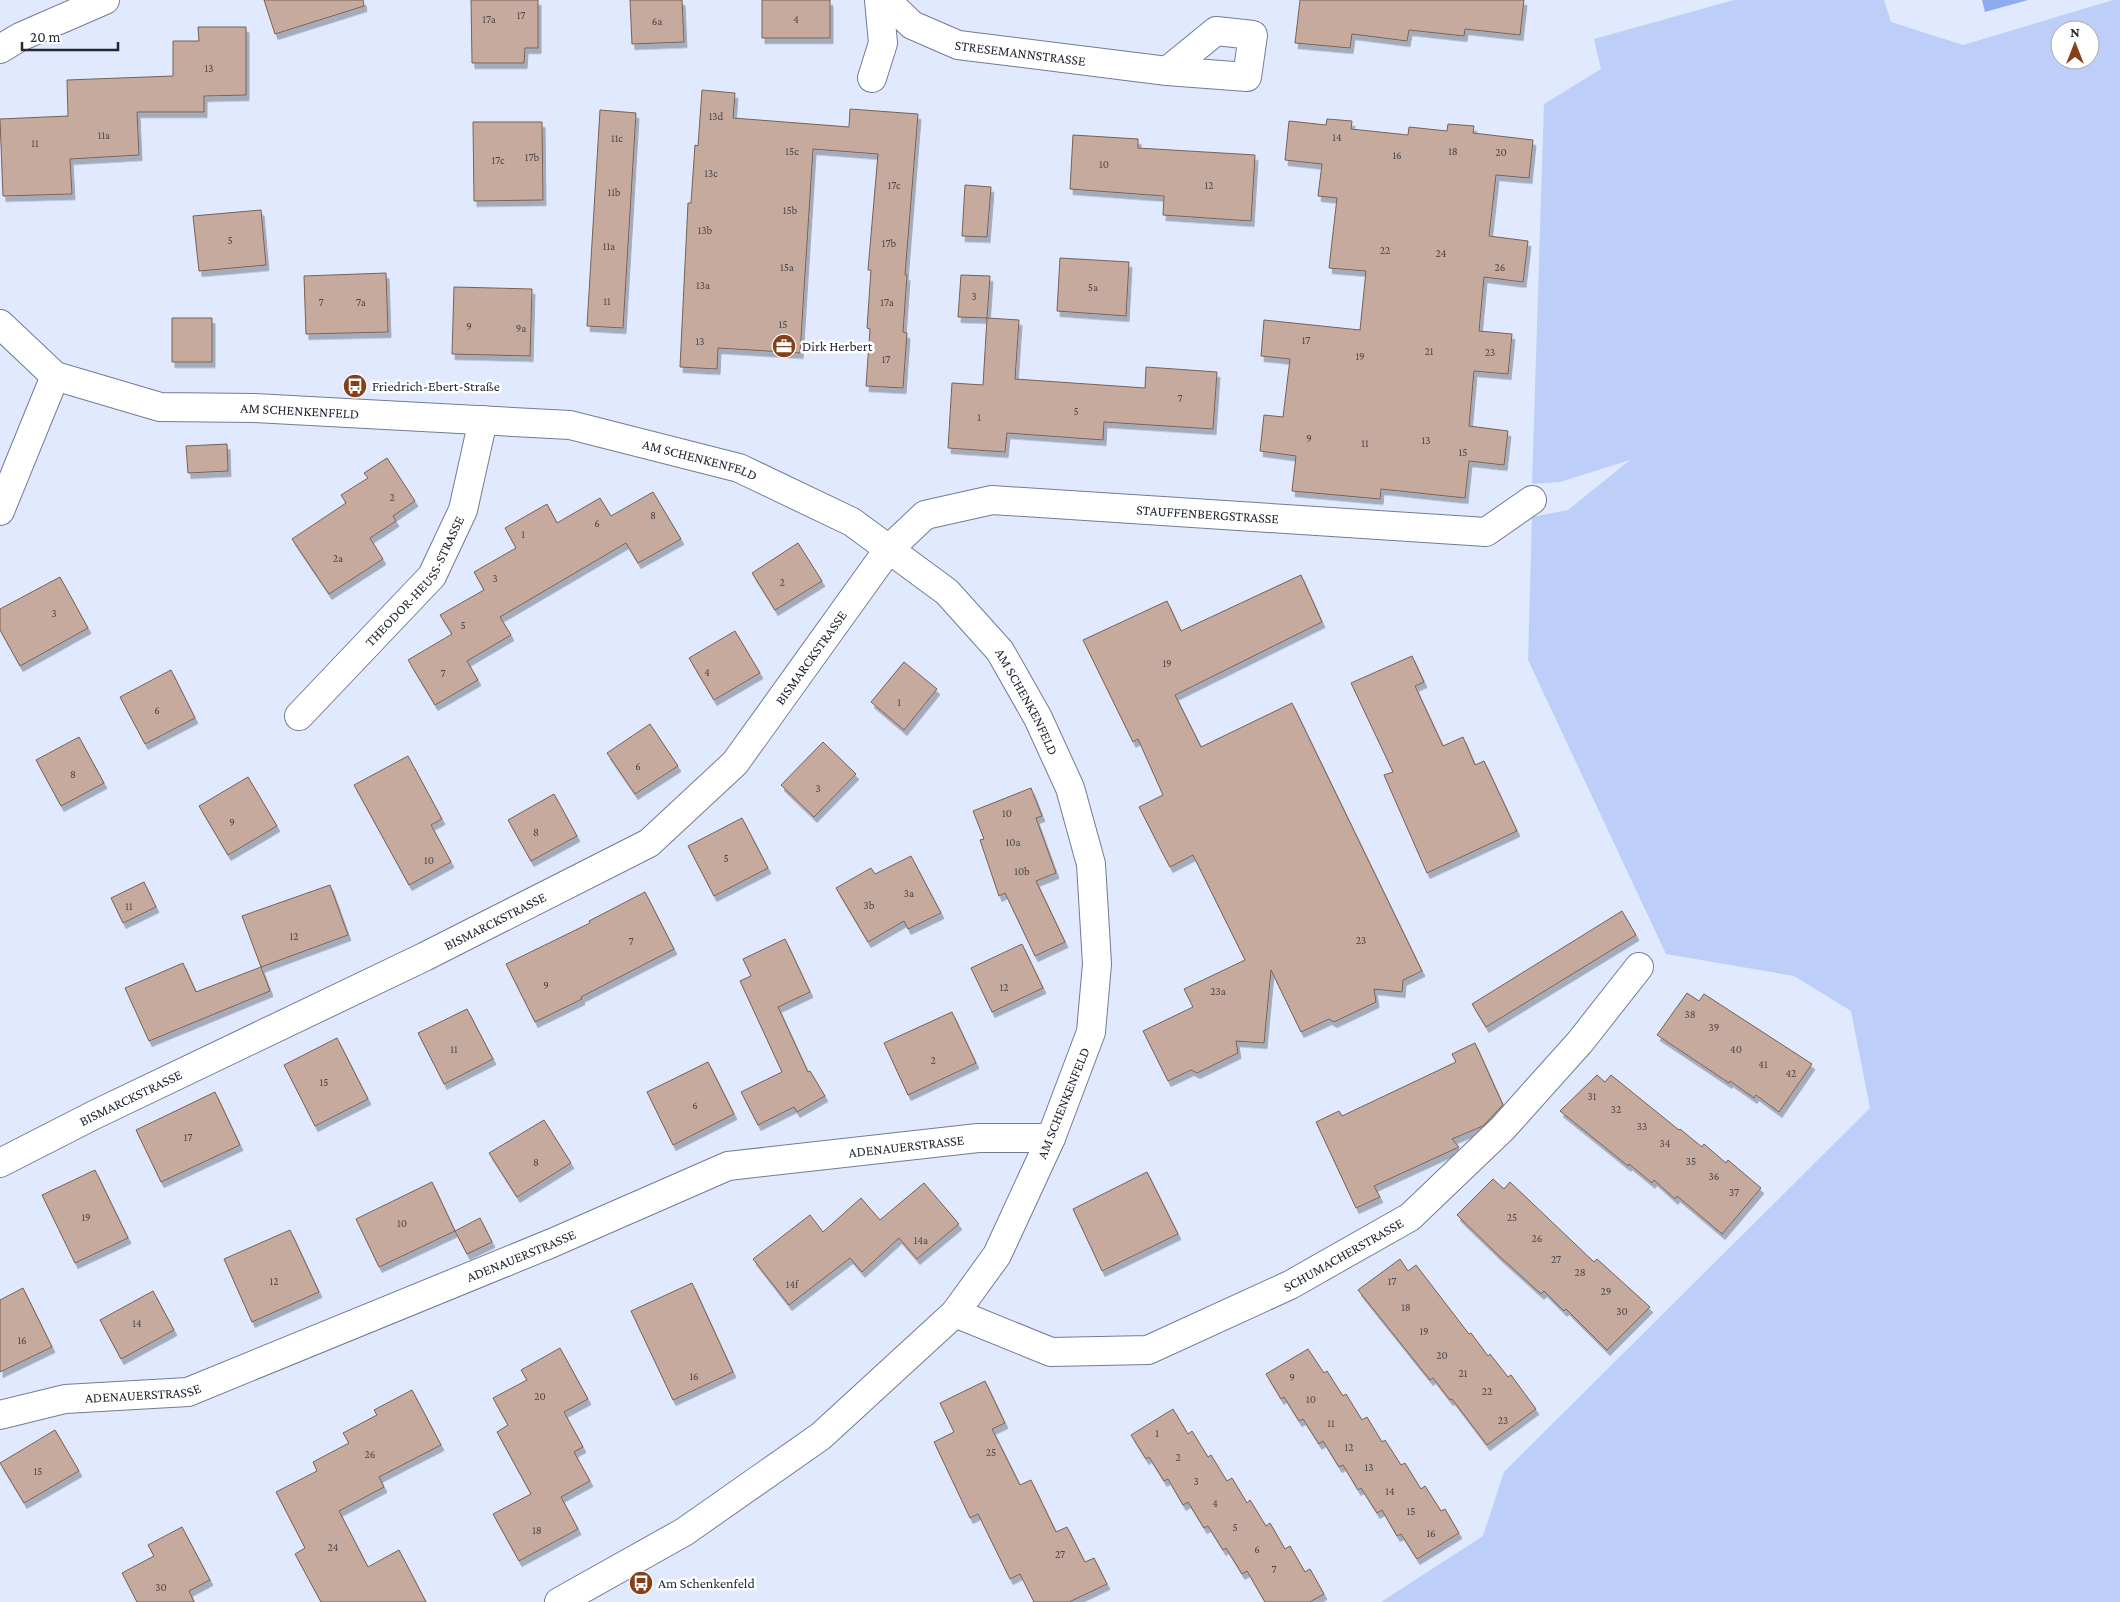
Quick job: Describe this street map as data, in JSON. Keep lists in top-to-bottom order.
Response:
{
  "streets": {
    "street": [
      "STRESEMANNSTRASSE",
      "AM SCHENKENFELD",
      "STAUFFENBERGSTRASSE",
      "THEODOR-HEUSS-STRASSE",
      "BISMARCKSTRASSE",
      "ADENAUERSTRASSE",
      "SCHUMACHERSTRASSE"
    ]
  },
  "crossings": [
    ["AM SCHENKENFELD", "STAUFFENBERGSTRASSE"],
    ["AM SCHENKENFELD", "THEODOR-HEUSS-STRASSE"],
    ["AM SCHENKENFELD", "BISMARCKSTRASSE"],
    ["AM SCHENKENFELD", "ADENAUERSTRASSE"],
    ["AM SCHENKENFELD", "SCHUMACHERSTRASSE"],
    ["STAUFFENBERGSTRASSE", "BISMARCKSTRASSE"]
  ],
  "places": {
    "office": ["Dirk Herbert"],
    "bus stop": ["Friedrich-Ebert-Straße", "Am Schenkenfeld"]
  },
  "house_numbers": [
    "17",
    "17a",
    "4",
    "6a",
    "13",
    "13d",
    "11a",
    "14",
    "11c",
    "11",
    "15c",
    "18",
    "20",
    "16",
    "17b",
    "17c",
    "10",
    "13c",
    "17c",
    "12",
    "11b",
    "15b",
    "13b",
    "5",
    "17b",
    "11a",
    "22",
    "24",
    "15a",
    "26",
    "13a",
    "5a",
    "3",
    "11",
    "7",
    "7a",
    "17a",
    "15",
    "9",
    "9a",
    "17",
    "13",
    "21",
    "23",
    "19",
    "17",
    "7",
    "5",
    "1",
    "9",
    "13",
    "11",
    "15",
    "2",
    "8",
    "6",
    "1",
    "2a",
    "3",
    "2",
    "3",
    "5",
    "19",
    "4",
    "7",
    "1",
    "6",
    "6",
    "8",
    "3",
    "10",
    "9",
    "8",
    "10a",
    "5",
    "10",
    "10b",
    "3a",
    "3b",
    "11",
    "12",
    "23",
    "7",
    "9",
    "12",
    "23a",
    "38",
    "39",
    "11",
    "40",
    "2",
    "41",
    "42",
    "15",
    "31",
    "6",
    "32",
    "33",
    "17",
    "34",
    "35",
    "8",
    "36",
    "37",
    "19",
    "25",
    "10",
    "26",
    "14a",
    "27",
    "28",
    "12",
    "17",
    "14f",
    "29",
    "18",
    "30",
    "14",
    "19",
    "16",
    "20",
    "21",
    "16",
    "9",
    "22",
    "20",
    "10",
    "23",
    "11",
    "1",
    "12",
    "25",
    "26",
    "2",
    "13",
    "15",
    "3",
    "14",
    "4",
    "15",
    "5",
    "18",
    "16",
    "24",
    "6",
    "27",
    "7",
    "30"
  ],
  "scale_bar": "20 m",
  "north": "top"
}
